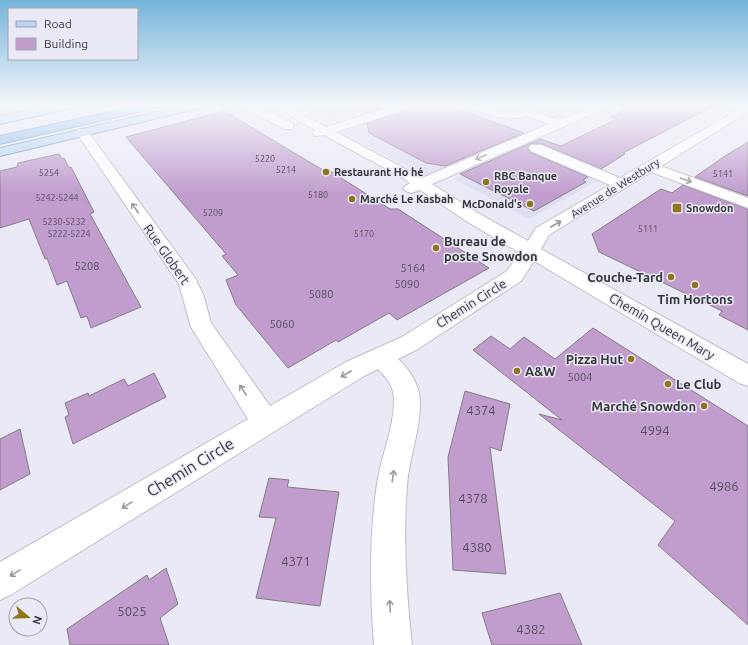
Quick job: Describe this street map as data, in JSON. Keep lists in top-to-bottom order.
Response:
{
  "streets": {
    "street": [
      "Avenue de Westbury",
      "Rue Globert",
      "Chemin Circle",
      "Chemin Queen Mary"
    ]
  },
  "crossings": [
    ["Avenue de Westbury", "Chemin Circle"],
    ["Avenue de Westbury", "Chemin Queen Mary"],
    ["Rue Globert", "Chemin Circle"],
    ["Chemin Circle", "Chemin Queen Mary"]
  ],
  "one_way": ["Rue Globert", "Chemin Circle"],
  "places": {
    "other": [
      "Restaurant Ho hé",
      "RBC Banque Royale",
      "Marché Le Kasbah",
      "McDonald's",
      "Bureau de poste Snowdon",
      "Couche-Tard",
      "Tim Hortons",
      "Pizza Hut",
      "A&W",
      "Le Club",
      "Marché Snowdon"
    ],
    "transit": ["Snowdon"]
  },
  "house_numbers": [
    "5220",
    "5214",
    "5254",
    "5141",
    "5180",
    "5242-5244",
    "5209",
    "5230-5232",
    "5111",
    "5222-5224",
    "5170",
    "5208",
    "5164",
    "5090",
    "5080",
    "5060",
    "5004",
    "4374",
    "4994",
    "4986",
    "4378",
    "4380",
    "4371",
    "5025",
    "4382"
  ],
  "legend": ["Road", "Building"],
  "north": "right"
}
